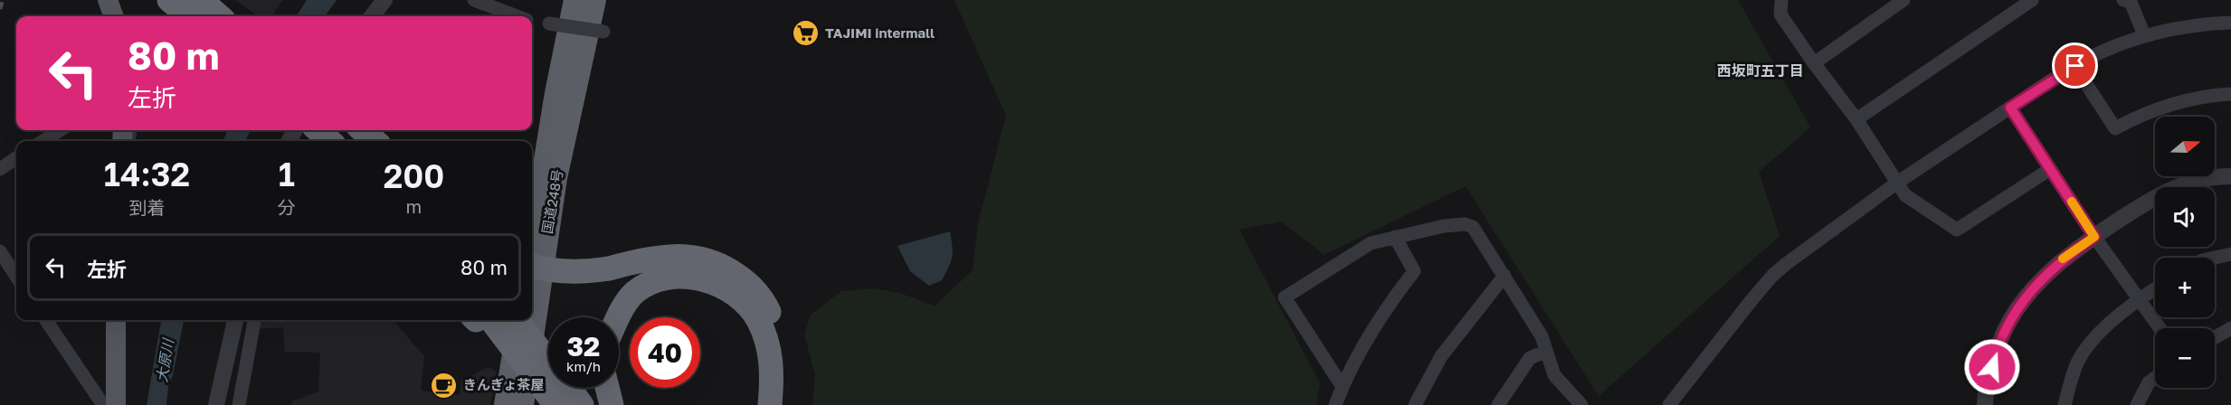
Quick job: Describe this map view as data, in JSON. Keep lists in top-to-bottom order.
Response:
{
  "streets": {
    "highway": ["国道248号"]
  },
  "districts": ["西坂町五丁目"],
  "water": ["大原川"],
  "places": {
    "supermarket": ["TAJIMI intermall"],
    "cafe": ["きんぎょ茶屋"]
  },
  "north": "right",
  "page": {
    "turn": ["80 m", "左折"],
    "map_buttons": ["+", "−"],
    "eta": [
      "14:32",
      "到着",
      "1",
      "分",
      "200",
      "m"
    ],
    "list": [
      {
        "name": "左折",
        "value": "80 m"
      }
    ],
    "speed": "32 km/h",
    "limit": "40"
  }
}
